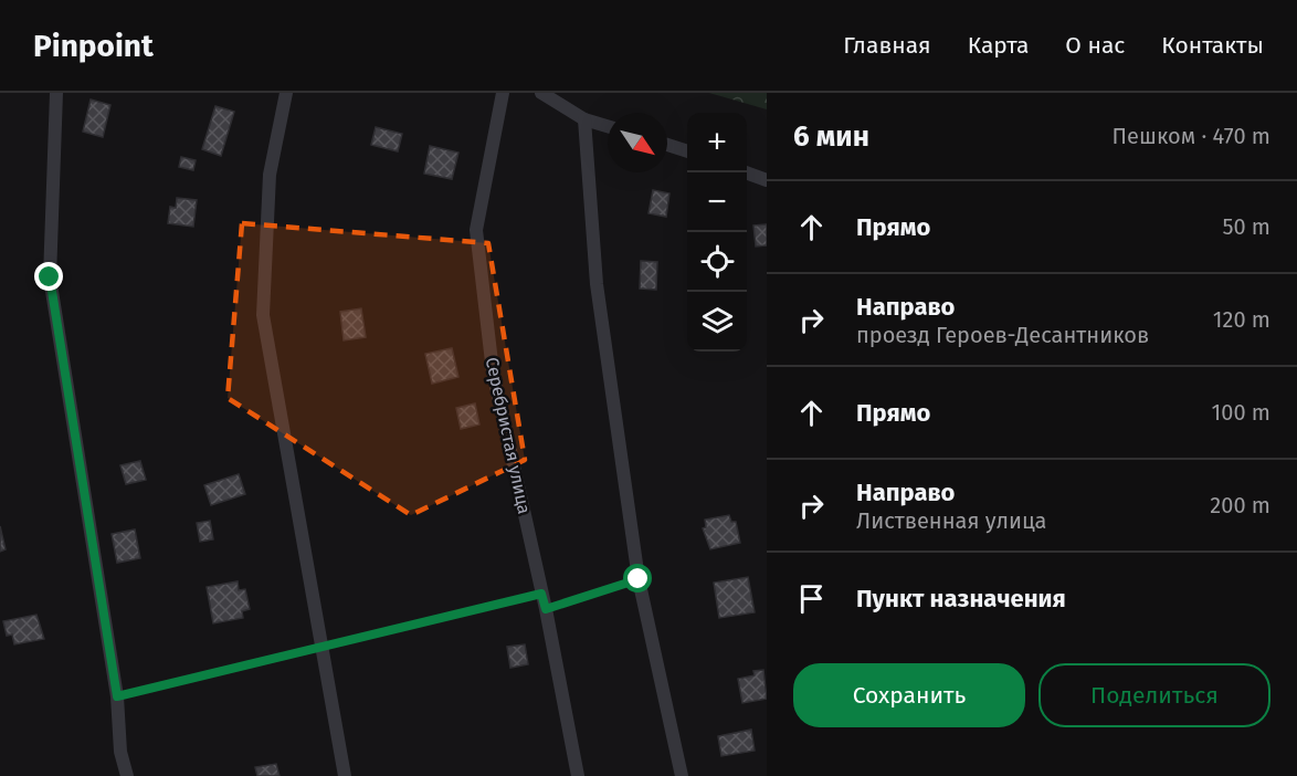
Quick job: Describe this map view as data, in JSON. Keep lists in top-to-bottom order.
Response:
{
  "streets": {
    "street": ["Серебристая улица"]
  },
  "north": "bottom right",
  "page": {
    "header": "Pinpoint",
    "nav": [
      "Главная",
      "Карта",
      "О нас",
      "Контакты"
    ],
    "heading": ["6 мин", "Пешком · 470 m"],
    "map_buttons": ["+", "−"],
    "list": [
      ["Прямо", "50 m"],
      ["Направо", "проезд Героев-Десантников", "120 m"],
      ["Прямо", "100 m"],
      ["Направо", "Лиственная улица", "200 m"],
      "Пункт назначения"
    ],
    "buttons": ["Сохранить", "Поделиться"]
  }
}
